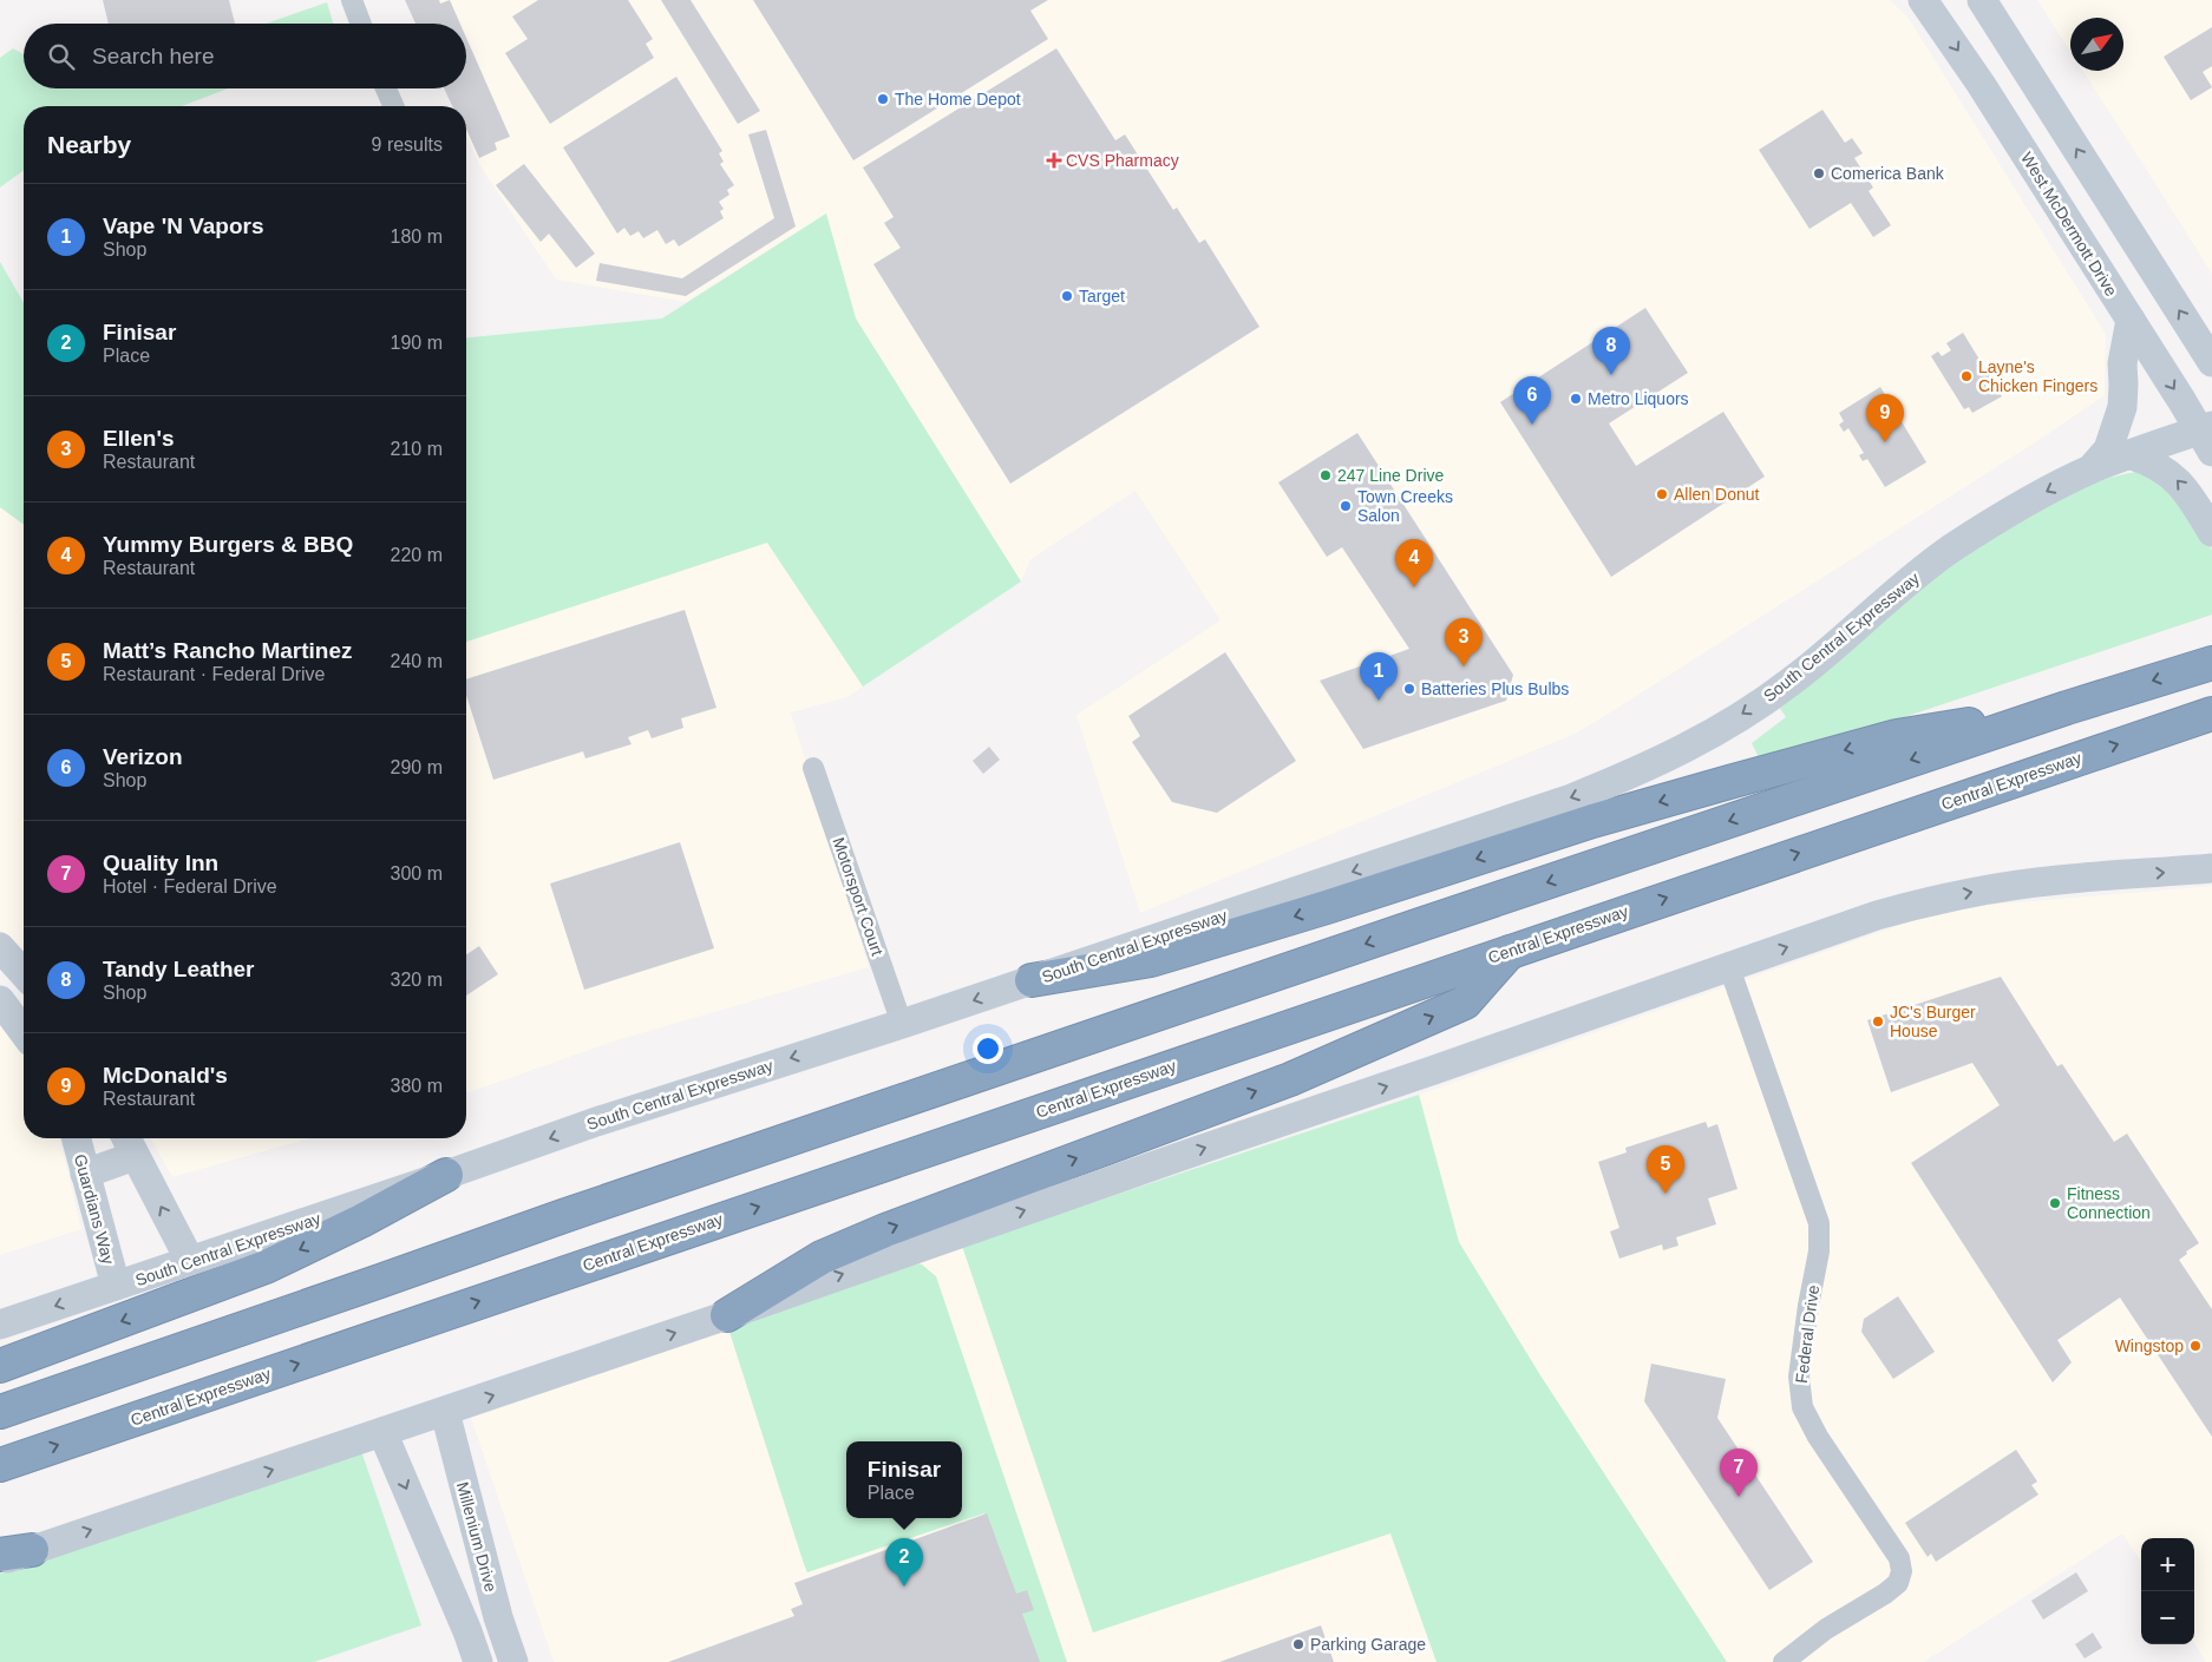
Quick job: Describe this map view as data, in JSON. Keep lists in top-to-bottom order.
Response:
{
  "streets": {
    "highway": ["Central Expressway"],
    "main road": [
      "West McDermott Drive",
      "South Central Expressway",
      "Guardians Way",
      "Millenium Drive"
    ],
    "street": ["Motorsport Court", "Federal Drive"]
  },
  "crossings": [
    ["West McDermott Drive", "South Central Expressway"],
    ["South Central Expressway", "Motorsport Court"],
    ["South Central Expressway", "Guardians Way"]
  ],
  "places": {
    "other": [
      "The Home Depot",
      "Comerica Bank",
      "Target",
      "Layne's Chicken Fingers",
      "Metro Liquors",
      "247 Line Drive",
      "Allen Donut",
      "Town Creeks Salon",
      "Batteries Plus Bulbs",
      "JC's Burger House",
      "Fitness Connection",
      "Wingstop",
      "Parking Garage"
    ],
    "health": ["CVS Pharmacy"]
  },
  "north": "top right",
  "page": {
    "search": "Search here",
    "heading": ["Nearby", "9 results"],
    "list": [
      {
        "mark": "1",
        "name": "Vape 'N Vapors",
        "note": "Shop",
        "value": "180 m"
      },
      {
        "mark": "2",
        "name": "Finisar",
        "note": "Place",
        "value": "190 m"
      },
      {
        "mark": "3",
        "name": "Ellen's",
        "note": "Restaurant",
        "value": "210 m"
      },
      {
        "mark": "4",
        "name": "Yummy Burgers & BBQ",
        "note": "Restaurant",
        "value": "220 m"
      },
      {
        "mark": "5",
        "name": "Matt’s Rancho Martinez",
        "note": "Restaurant · Federal Drive",
        "value": "240 m"
      },
      {
        "mark": "6",
        "name": "Verizon",
        "note": "Shop",
        "value": "290 m"
      },
      {
        "mark": "7",
        "name": "Quality Inn",
        "note": "Hotel · Federal Drive",
        "value": "300 m"
      },
      {
        "mark": "8",
        "name": "Tandy Leather",
        "note": "Shop",
        "value": "320 m"
      },
      {
        "mark": "9",
        "name": "McDonald's",
        "note": "Restaurant",
        "value": "380 m"
      }
    ],
    "pins": [
      "8",
      "6",
      "9",
      "4",
      "3",
      "1",
      "5",
      "7",
      "2"
    ],
    "popup": ["Finisar", "Place"],
    "map_buttons": ["+", "−"]
  }
}
